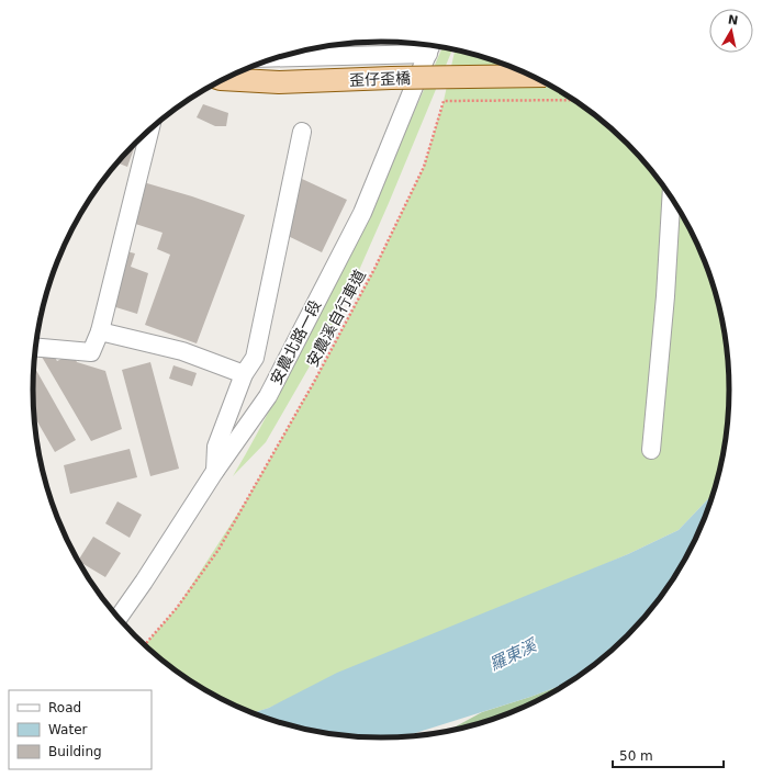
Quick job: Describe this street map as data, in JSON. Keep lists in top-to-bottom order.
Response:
{
  "streets": {
    "main road": ["歪仔歪橋"],
    "street": ["安農北路一段"],
    "path": ["安農溪自行車道"]
  },
  "water": ["羅東溪"],
  "legend": ["Road", "Water", "Building"],
  "scale_bar": "50 m",
  "north": "top"
}
